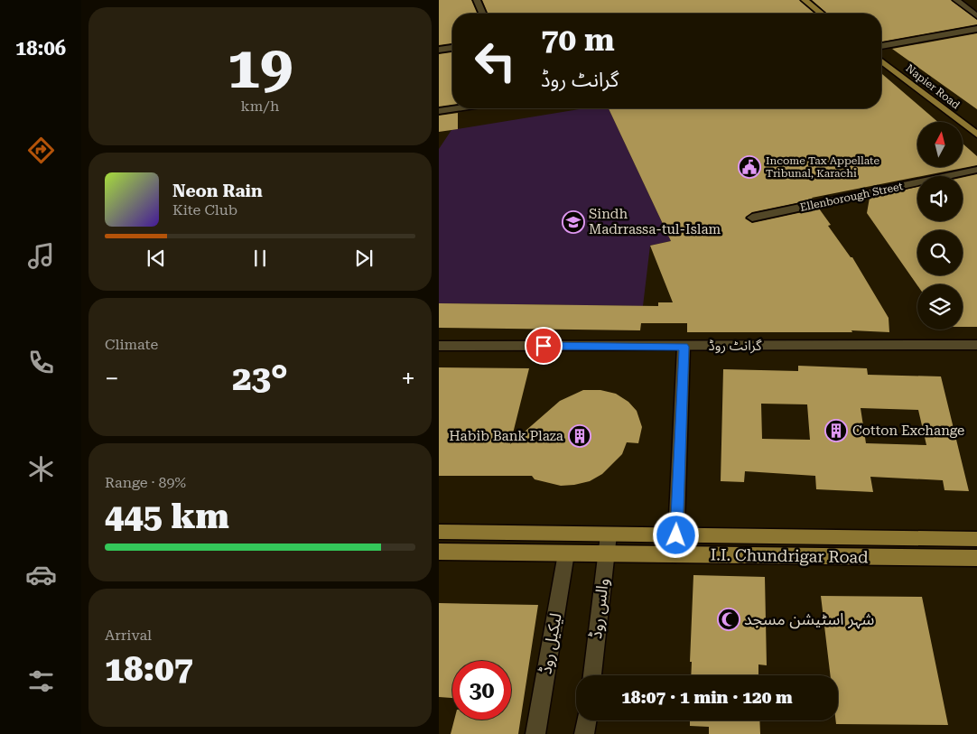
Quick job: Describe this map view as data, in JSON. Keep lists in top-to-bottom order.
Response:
{
  "streets": {
    "main road": ["Napier Road", "I.I. Chundrigar Road"],
    "street": [
      "Ellenborough Street",
      "گرانٹ روڈ",
      "والس روڈ",
      "لیکیل روڈ"
    ]
  },
  "crossings": [
    ["I.I. Chundrigar Road", "والس روڈ"],
    ["I.I. Chundrigar Road", "لیکیل روڈ"]
  ],
  "places": {
    "public building": ["Income Tax Appellate Tribunal, Karachi"],
    "school or university": ["Sindh Madrrassa-tul-Islam"],
    "building": ["Cotton Exchange", "Habib Bank Plaza"],
    "mosque": ["شہر اسٹیشن مسجد"]
  },
  "north": "top",
  "page": {
    "tabs": "18:06",
    "tile": [
      ["19", "km/h"],
      "Climate",
      ["Range · 89%", "445 km"],
      ["Arrival", "18:07"]
    ],
    "turn": ["70 m", "گرانٹ روڈ"],
    "song": ["Neon Rain", "Kite Club"],
    "heat": ["−", "23°", "+"],
    "limit": "30",
    "trip": "18:07 · 1 min · 120 m"
  }
}
